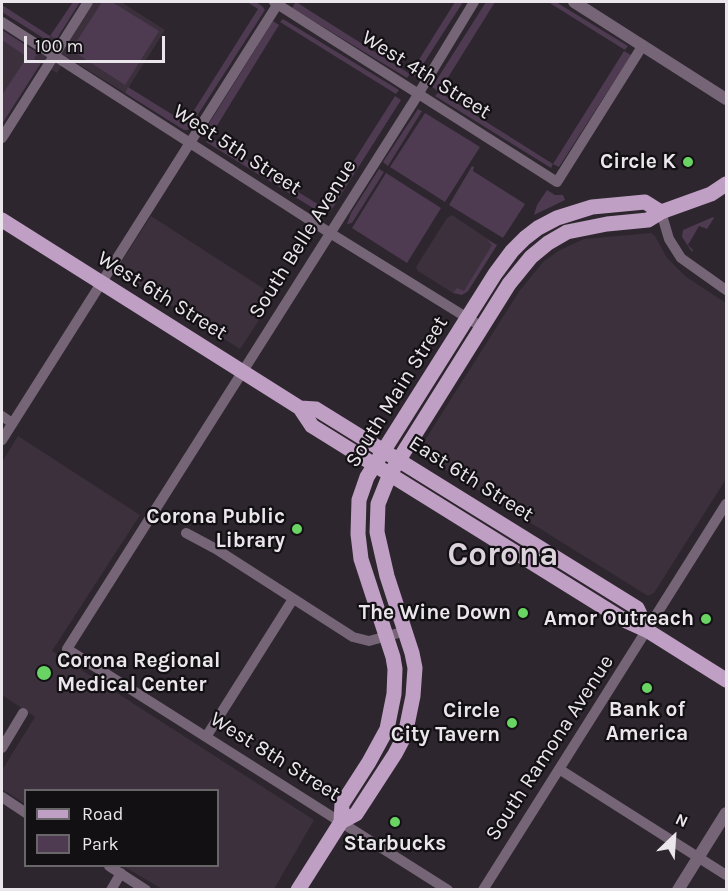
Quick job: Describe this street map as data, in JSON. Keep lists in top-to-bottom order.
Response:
{
  "streets": {
    "main road": ["West 6th Street", "South Main Street", "East 6th Street"],
    "street": [
      "West 4th Street",
      "West 5th Street",
      "South Belle Avenue",
      "South Ramona Avenue",
      "West 8th Street"
    ]
  },
  "crossings": [
    ["West 4th Street", "South Belle Avenue"],
    ["West 5th Street", "South Belle Avenue"],
    ["West 5th Street", "South Main Street"],
    ["South Belle Avenue", "West 6th Street"],
    ["South Belle Avenue", "West 8th Street"],
    ["West 6th Street", "South Main Street"],
    ["West 6th Street", "East 6th Street"],
    ["South Main Street", "East 6th Street"],
    ["South Main Street", "West 8th Street"],
    ["East 6th Street", "South Ramona Avenue"]
  ],
  "districts": ["Corona"],
  "places": [
    "Circle K",
    "Corona Public Library",
    "The Wine Down",
    "Amor Outreach",
    "Corona Regional Medical Center",
    "Bank of America",
    "Circle City Tavern",
    "Starbucks"
  ],
  "legend": ["Road", "Park"],
  "scale_bar": "100 m",
  "north": "top right"
}
